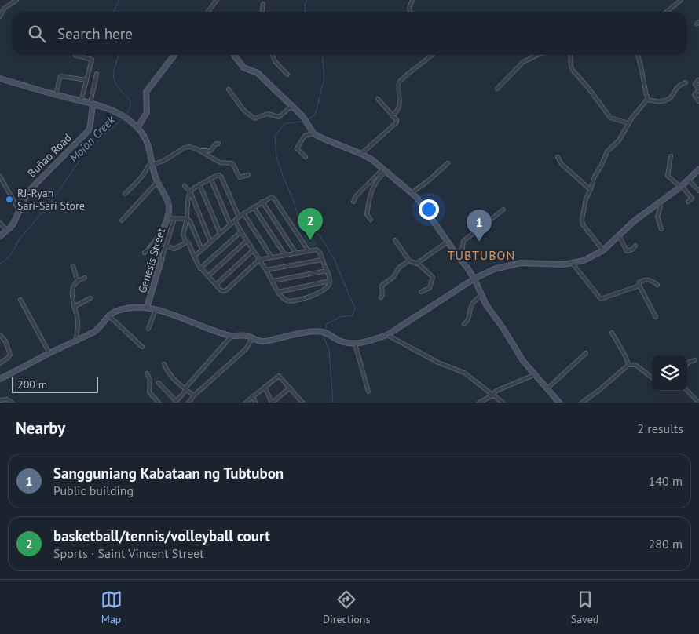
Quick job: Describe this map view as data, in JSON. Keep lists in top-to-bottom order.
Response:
{
  "streets": {
    "street": ["Buñao Road", "Genesis Street"]
  },
  "districts": ["TUBTUBON"],
  "water": ["Mojon Creek"],
  "places": ["RJ-Ryan Sari-Sari Store"],
  "scale_bar": "200 m",
  "page": {
    "search": "Search here",
    "pins": ["2", "1"],
    "scale": "200 m",
    "heading": ["Nearby", "2 results"],
    "list": [
      {
        "mark": "1",
        "name": "Sangguniang Kabataan ng Tubtubon",
        "note": "Public building",
        "value": "140 m"
      },
      {
        "mark": "2",
        "name": "basketball/tennis/volleyball court",
        "note": "Sports · Saint Vincent Street",
        "value": "280 m"
      }
    ],
    "nav": ["Map", "Directions", "Saved"]
  }
}
